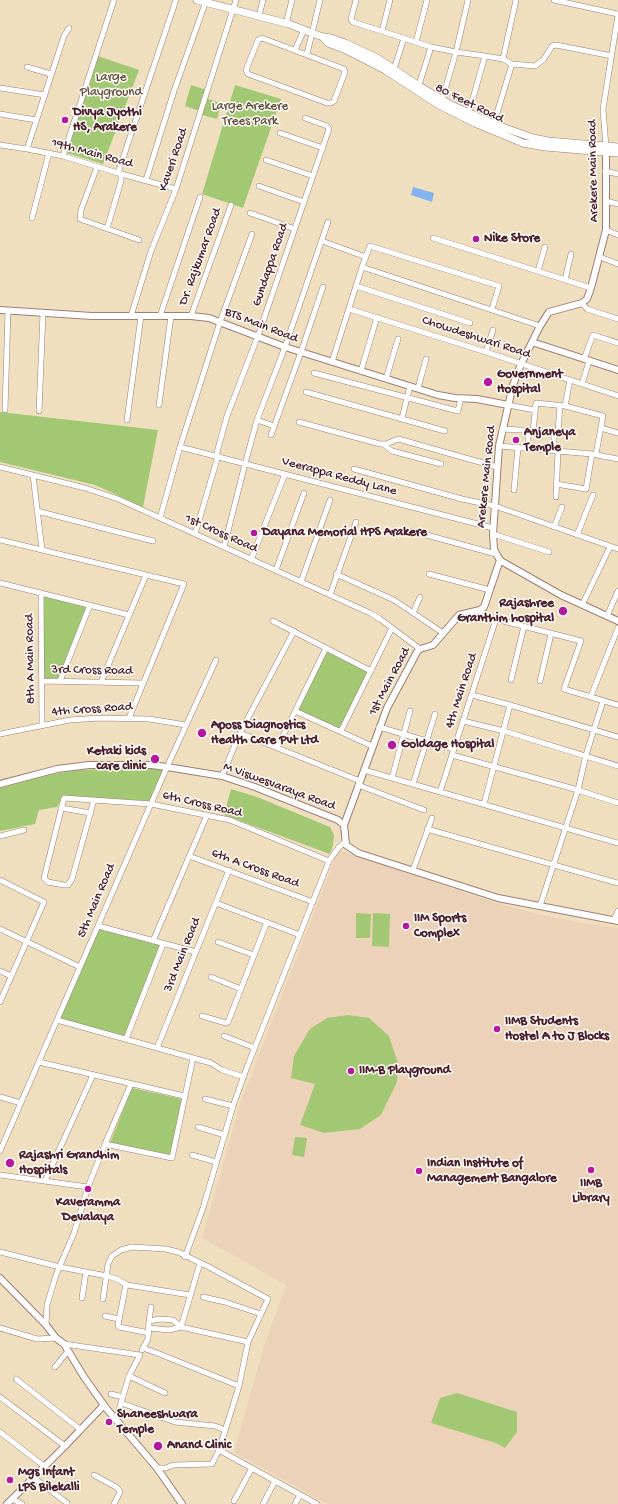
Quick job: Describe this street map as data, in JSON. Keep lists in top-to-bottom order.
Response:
{
  "streets": {
    "main road": ["80 Feet Road"],
    "street": [
      "19th Main Road",
      "Kaveri Road",
      "Arekere Main Road",
      "Dr. Rajkumar Road",
      "Gundappa Road",
      "BTS Main Road",
      "Chowdeshwari Road",
      "Veerappa Reddy Lane",
      "1st Cross Road",
      "8th A Main Road",
      "3rd Cross Road",
      "1st Main Road",
      "4th Main Road",
      "4th Cross Road",
      "M Viswesvaraya Road",
      "6th Cross Road",
      "6th A Cross Road",
      "5th Main Road",
      "3rd Main Road"
    ]
  },
  "crossings": [
    ["80 Feet Road", "Kaveri Road"],
    ["80 Feet Road", "Arekere Main Road"],
    ["19th Main Road", "Kaveri Road"],
    ["Kaveri Road", "BTS Main Road"],
    ["Arekere Main Road", "BTS Main Road"],
    ["Arekere Main Road", "Chowdeshwari Road"],
    ["Arekere Main Road", "Veerappa Reddy Lane"],
    ["Dr. Rajkumar Road", "BTS Main Road"],
    ["Gundappa Road", "BTS Main Road"],
    ["Gundappa Road", "Veerappa Reddy Lane"],
    ["Gundappa Road", "1st Cross Road"],
    ["1st Cross Road", "1st Main Road"],
    ["8th A Main Road", "3rd Cross Road"],
    ["8th A Main Road", "4th Cross Road"],
    ["1st Main Road", "M Viswesvaraya Road"],
    ["4th Cross Road", "5th Main Road"],
    ["M Viswesvaraya Road", "5th Main Road"],
    ["6th Cross Road", "5th Main Road"],
    ["6th A Cross Road", "3rd Main Road"]
  ],
  "parks": ["Large Playground", "Large Arekere Trees Park"],
  "places": [
    "Divya Jyothi HS, Arakere",
    "Nike Store",
    "Government Hospital",
    "Anjaneya Temple",
    "Dayana Memorial HPS Arakere",
    "Rajashree Granthim hospital",
    "Aposs Diagnostics Health Care Pvt Ltd",
    "Goldage Hospital",
    "Ketaki kids care clinic",
    "IIM Sports Complex",
    "IIMB Students Hostel A to J Blocks",
    "IIM-B Playground",
    "Rajashri Grandhim Hospitals",
    "IIMB Library",
    "Indian Institute of Management Bangalore",
    "Kaveramma Devalaya",
    "Shaneeshwara Temple",
    "Anand Clinic",
    "Mgs Infant LPS Bilekalli"
  ]
}
